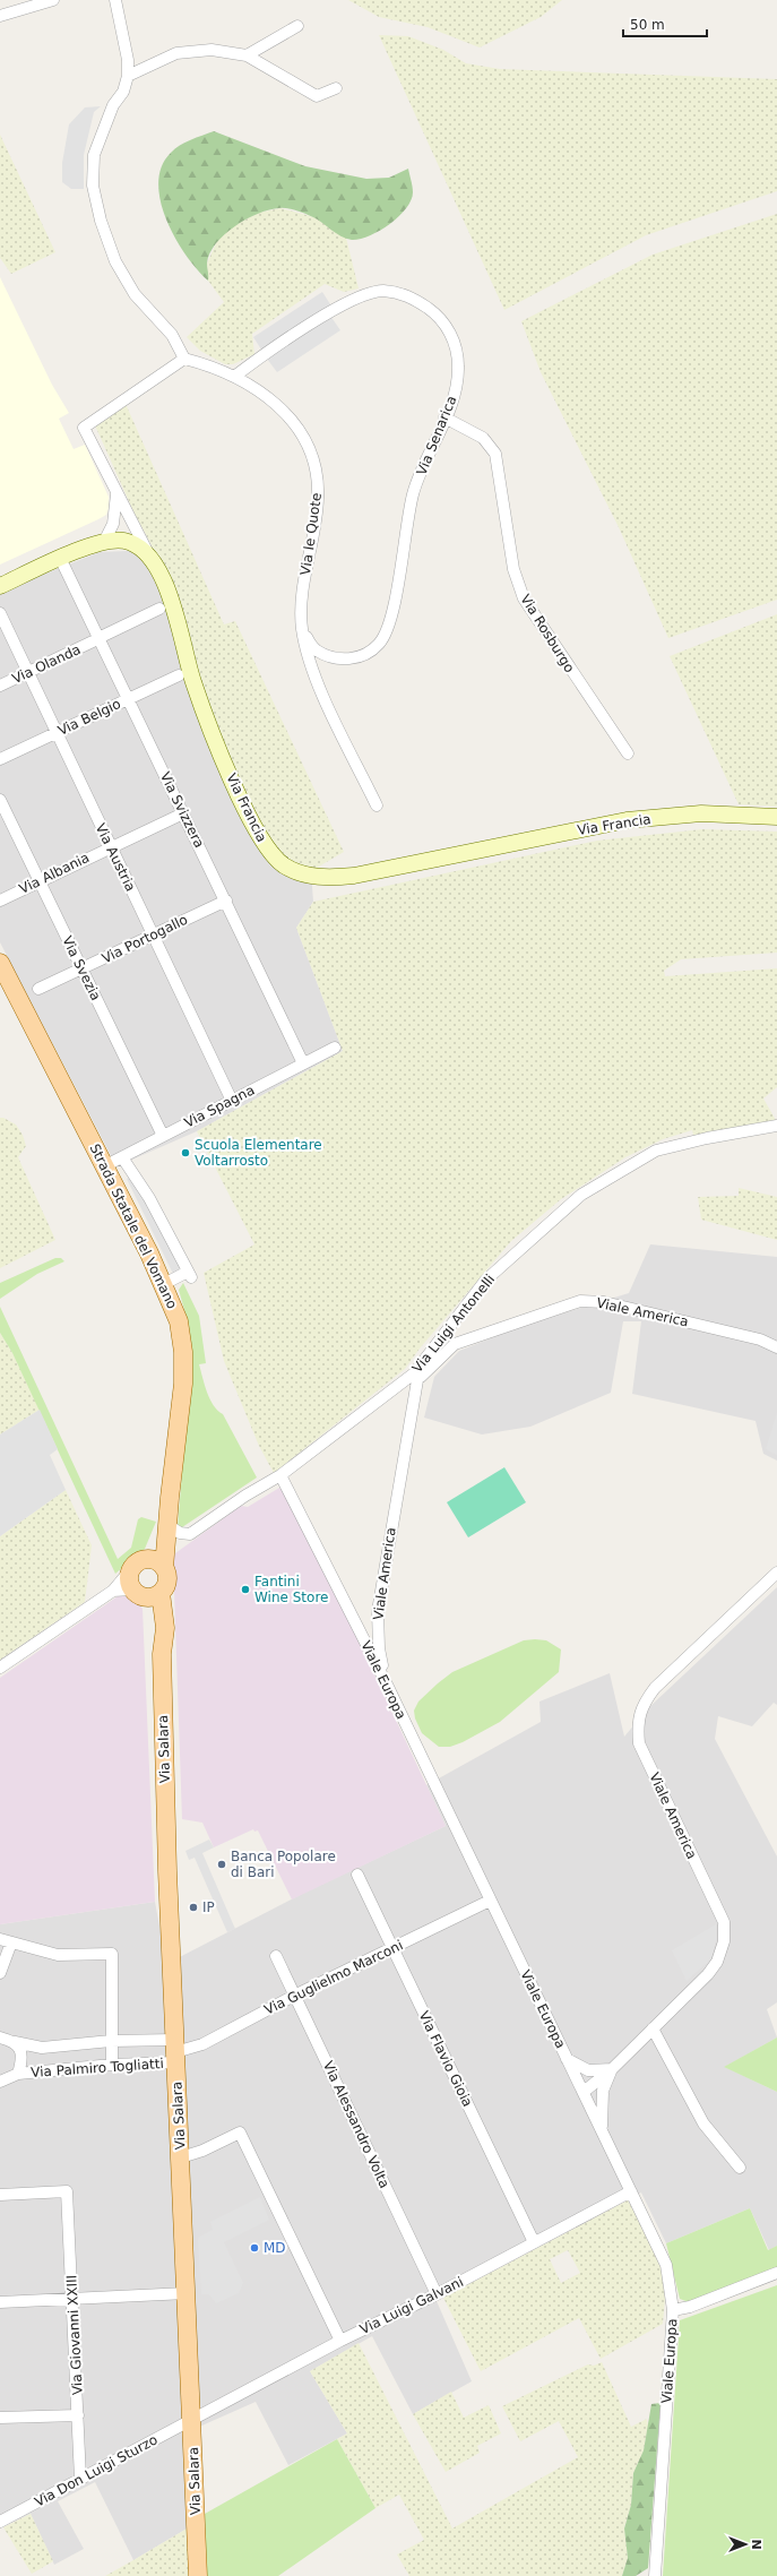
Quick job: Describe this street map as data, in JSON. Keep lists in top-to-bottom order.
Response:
{
  "streets": {
    "main road": ["Via Francia", "Strada Statale del Vomano", "Via Salara"],
    "street": [
      "Via Senarica",
      "Via le Quote",
      "Via Rosburgo",
      "Via Olanda",
      "Via Belgio",
      "Via Svizzera",
      "Via Austria",
      "Via Albania",
      "Via Portogallo",
      "Via Svezia",
      "Via Spagna",
      "Viale America",
      "Via Luigi Antonelli",
      "Viale Europa",
      "Via Guglielmo Marconi",
      "Via Flavio Gioia",
      "Via Palmiro Togliatti",
      "Via Alessandro Volta",
      "Via Luigi Galvani",
      "Via Giovanni XXIII",
      "Via Don Luigi Sturzo"
    ]
  },
  "crossings": [
    ["Via Senarica", "Via le Quote"],
    ["Via Senarica", "Via Rosburgo"],
    ["Via Olanda", "Via Svizzera"],
    ["Via Olanda", "Via Austria"],
    ["Via Belgio", "Via Svizzera"],
    ["Via Belgio", "Via Austria"],
    ["Via Svizzera", "Via Albania"],
    ["Via Svizzera", "Via Portogallo"],
    ["Via Svizzera", "Via Spagna"],
    ["Via Austria", "Via Albania"],
    ["Via Austria", "Via Portogallo"],
    ["Via Austria", "Via Spagna"],
    ["Via Albania", "Via Svezia"],
    ["Via Portogallo", "Via Svezia"],
    ["Via Svezia", "Via Spagna"],
    ["Via Spagna", "Strada Statale del Vomano"],
    ["Strada Statale del Vomano", "Via Luigi Antonelli"],
    ["Strada Statale del Vomano", "Via Salara"],
    ["Viale America", "Via Luigi Antonelli"],
    ["Viale America", "Viale Europa"],
    ["Via Luigi Antonelli", "Viale Europa"],
    ["Viale Europa", "Via Guglielmo Marconi"],
    ["Viale Europa", "Via Luigi Galvani"],
    ["Via Salara", "Via Guglielmo Marconi"],
    ["Via Salara", "Via Palmiro Togliatti"],
    ["Via Salara", "Via Luigi Galvani"],
    ["Via Salara", "Via Don Luigi Sturzo"],
    ["Via Guglielmo Marconi", "Via Flavio Gioia"],
    ["Via Guglielmo Marconi", "Via Palmiro Togliatti"],
    ["Via Guglielmo Marconi", "Via Alessandro Volta"],
    ["Via Flavio Gioia", "Via Luigi Galvani"],
    ["Via Alessandro Volta", "Via Luigi Galvani"],
    ["Via Luigi Galvani", "Via Don Luigi Sturzo"],
    ["Via Giovanni XXIII", "Via Don Luigi Sturzo"]
  ],
  "places": [
    "Scuola Elementare Voltarrosto",
    "Fantini Wine Store",
    "Banca Popolare di Bari",
    "IP",
    "MD"
  ],
  "scale_bar": "50 m",
  "north": "right"
}
